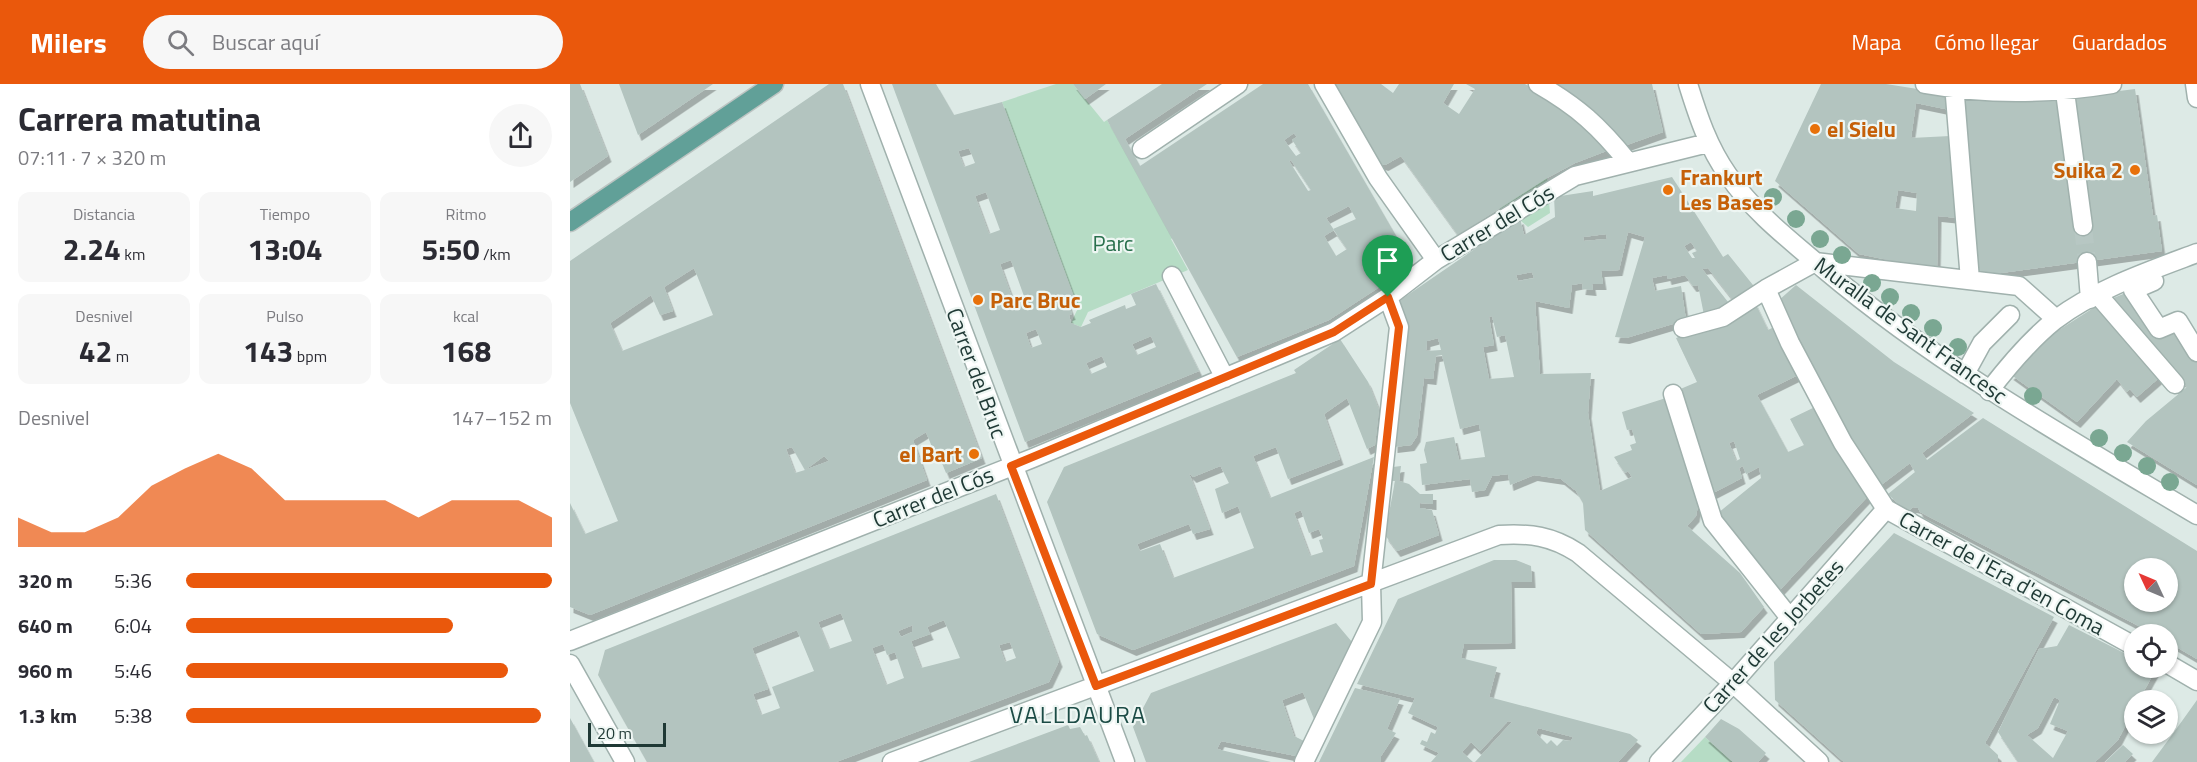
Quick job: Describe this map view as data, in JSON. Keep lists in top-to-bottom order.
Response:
{
  "streets": {
    "street": [
      "Carrer del Cós",
      "Muralla de Sant Francesc",
      "Carrer del Bruc",
      "Carrer de l'Era d'en Coma",
      "Carrer de les Jorbetes"
    ]
  },
  "crossings": [
    ["Carrer del Cós", "Muralla de Sant Francesc"],
    ["Carrer del Cós", "Carrer del Bruc"],
    ["Carrer de l'Era d'en Coma", "Carrer de les Jorbetes"]
  ],
  "districts": ["VALLDAURA"],
  "parks": ["Parc"],
  "places": [
    "el Sielu",
    "Suika 2",
    "Frankurt Les Bases",
    "Parc Bruc",
    "el Bart"
  ],
  "scale_bar": "20 m",
  "north": "top left",
  "page": {
    "header": "Milers",
    "search": "Buscar aquí",
    "nav": ["Mapa", "Cómo llegar", "Guardados"],
    "heading": ["Carrera matutina", "07:11 · 7 × 320 m"],
    "stats": [
      ["Distancia", "2.24 km"],
      ["Tiempo", "13:04"],
      ["Ritmo", "5:50 /km"],
      ["Desnivel", "42 m"],
      ["Pulso", "143 bpm"],
      ["kcal", "168"]
    ],
    "chart": ["Desnivel", "147–152 m"],
    "list": [
      {
        "name": "320 m",
        "note": "5:36"
      },
      {
        "name": "640 m",
        "note": "6:04"
      },
      {
        "name": "960 m",
        "note": "5:46"
      },
      {
        "name": "1.3 km",
        "note": "5:38"
      }
    ],
    "scale": "20 m"
  }
}
